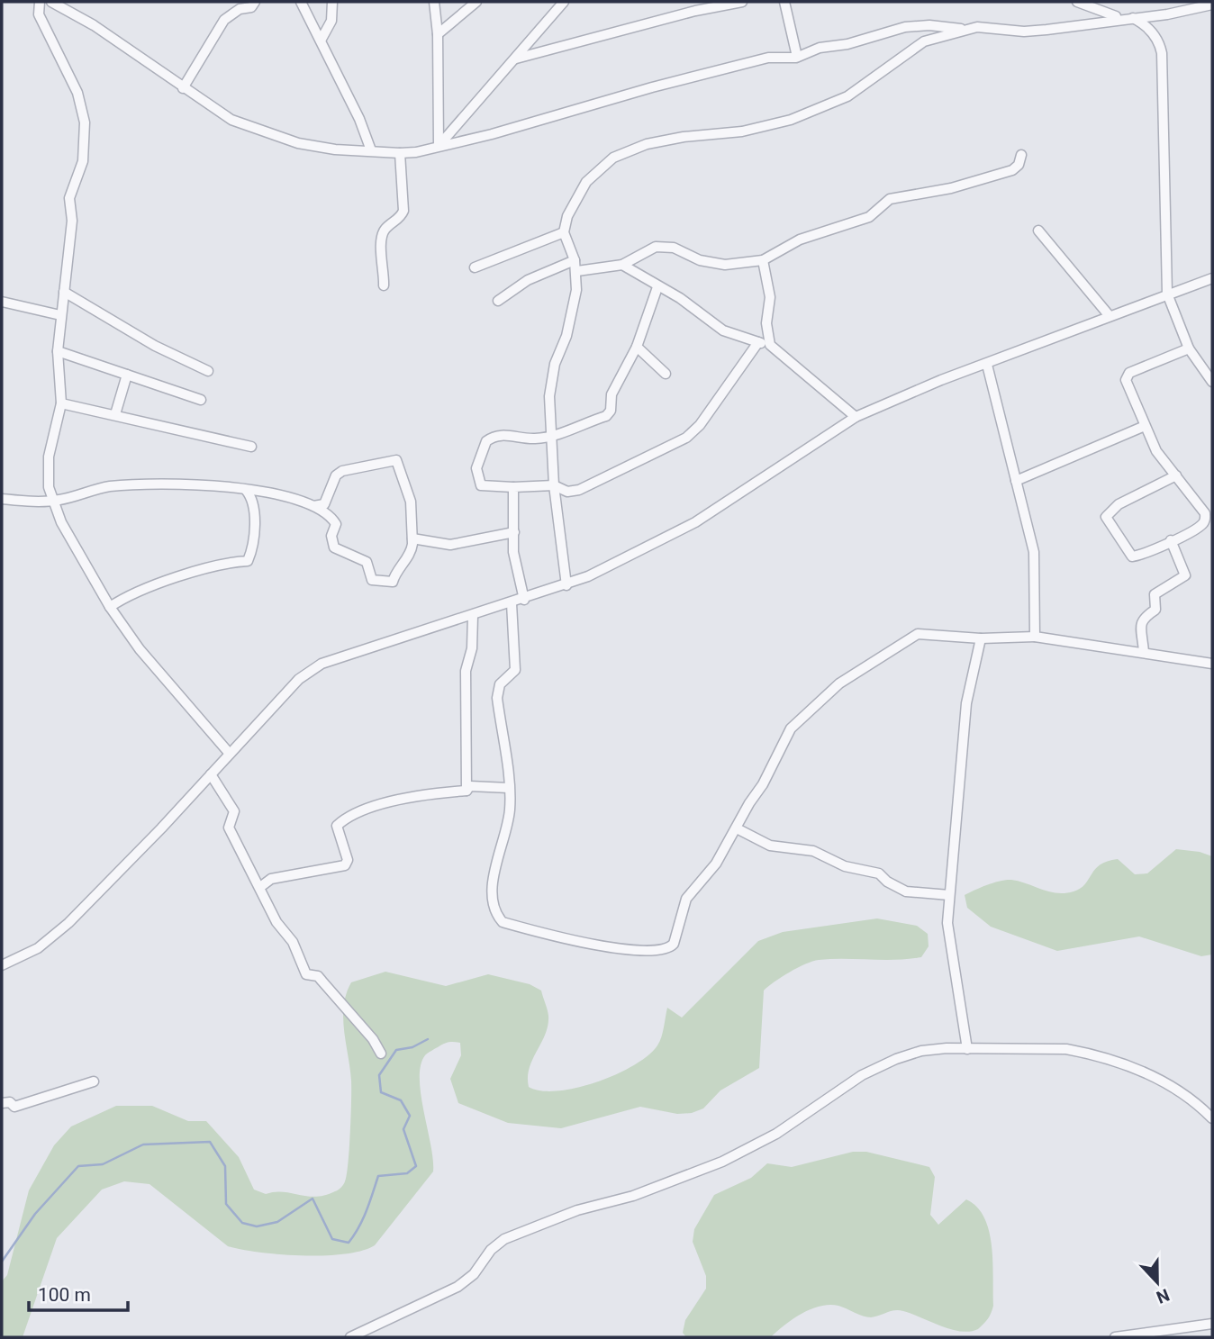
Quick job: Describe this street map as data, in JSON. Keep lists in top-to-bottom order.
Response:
{
  "scale_bar": "100 m",
  "north": "bottom"
}
